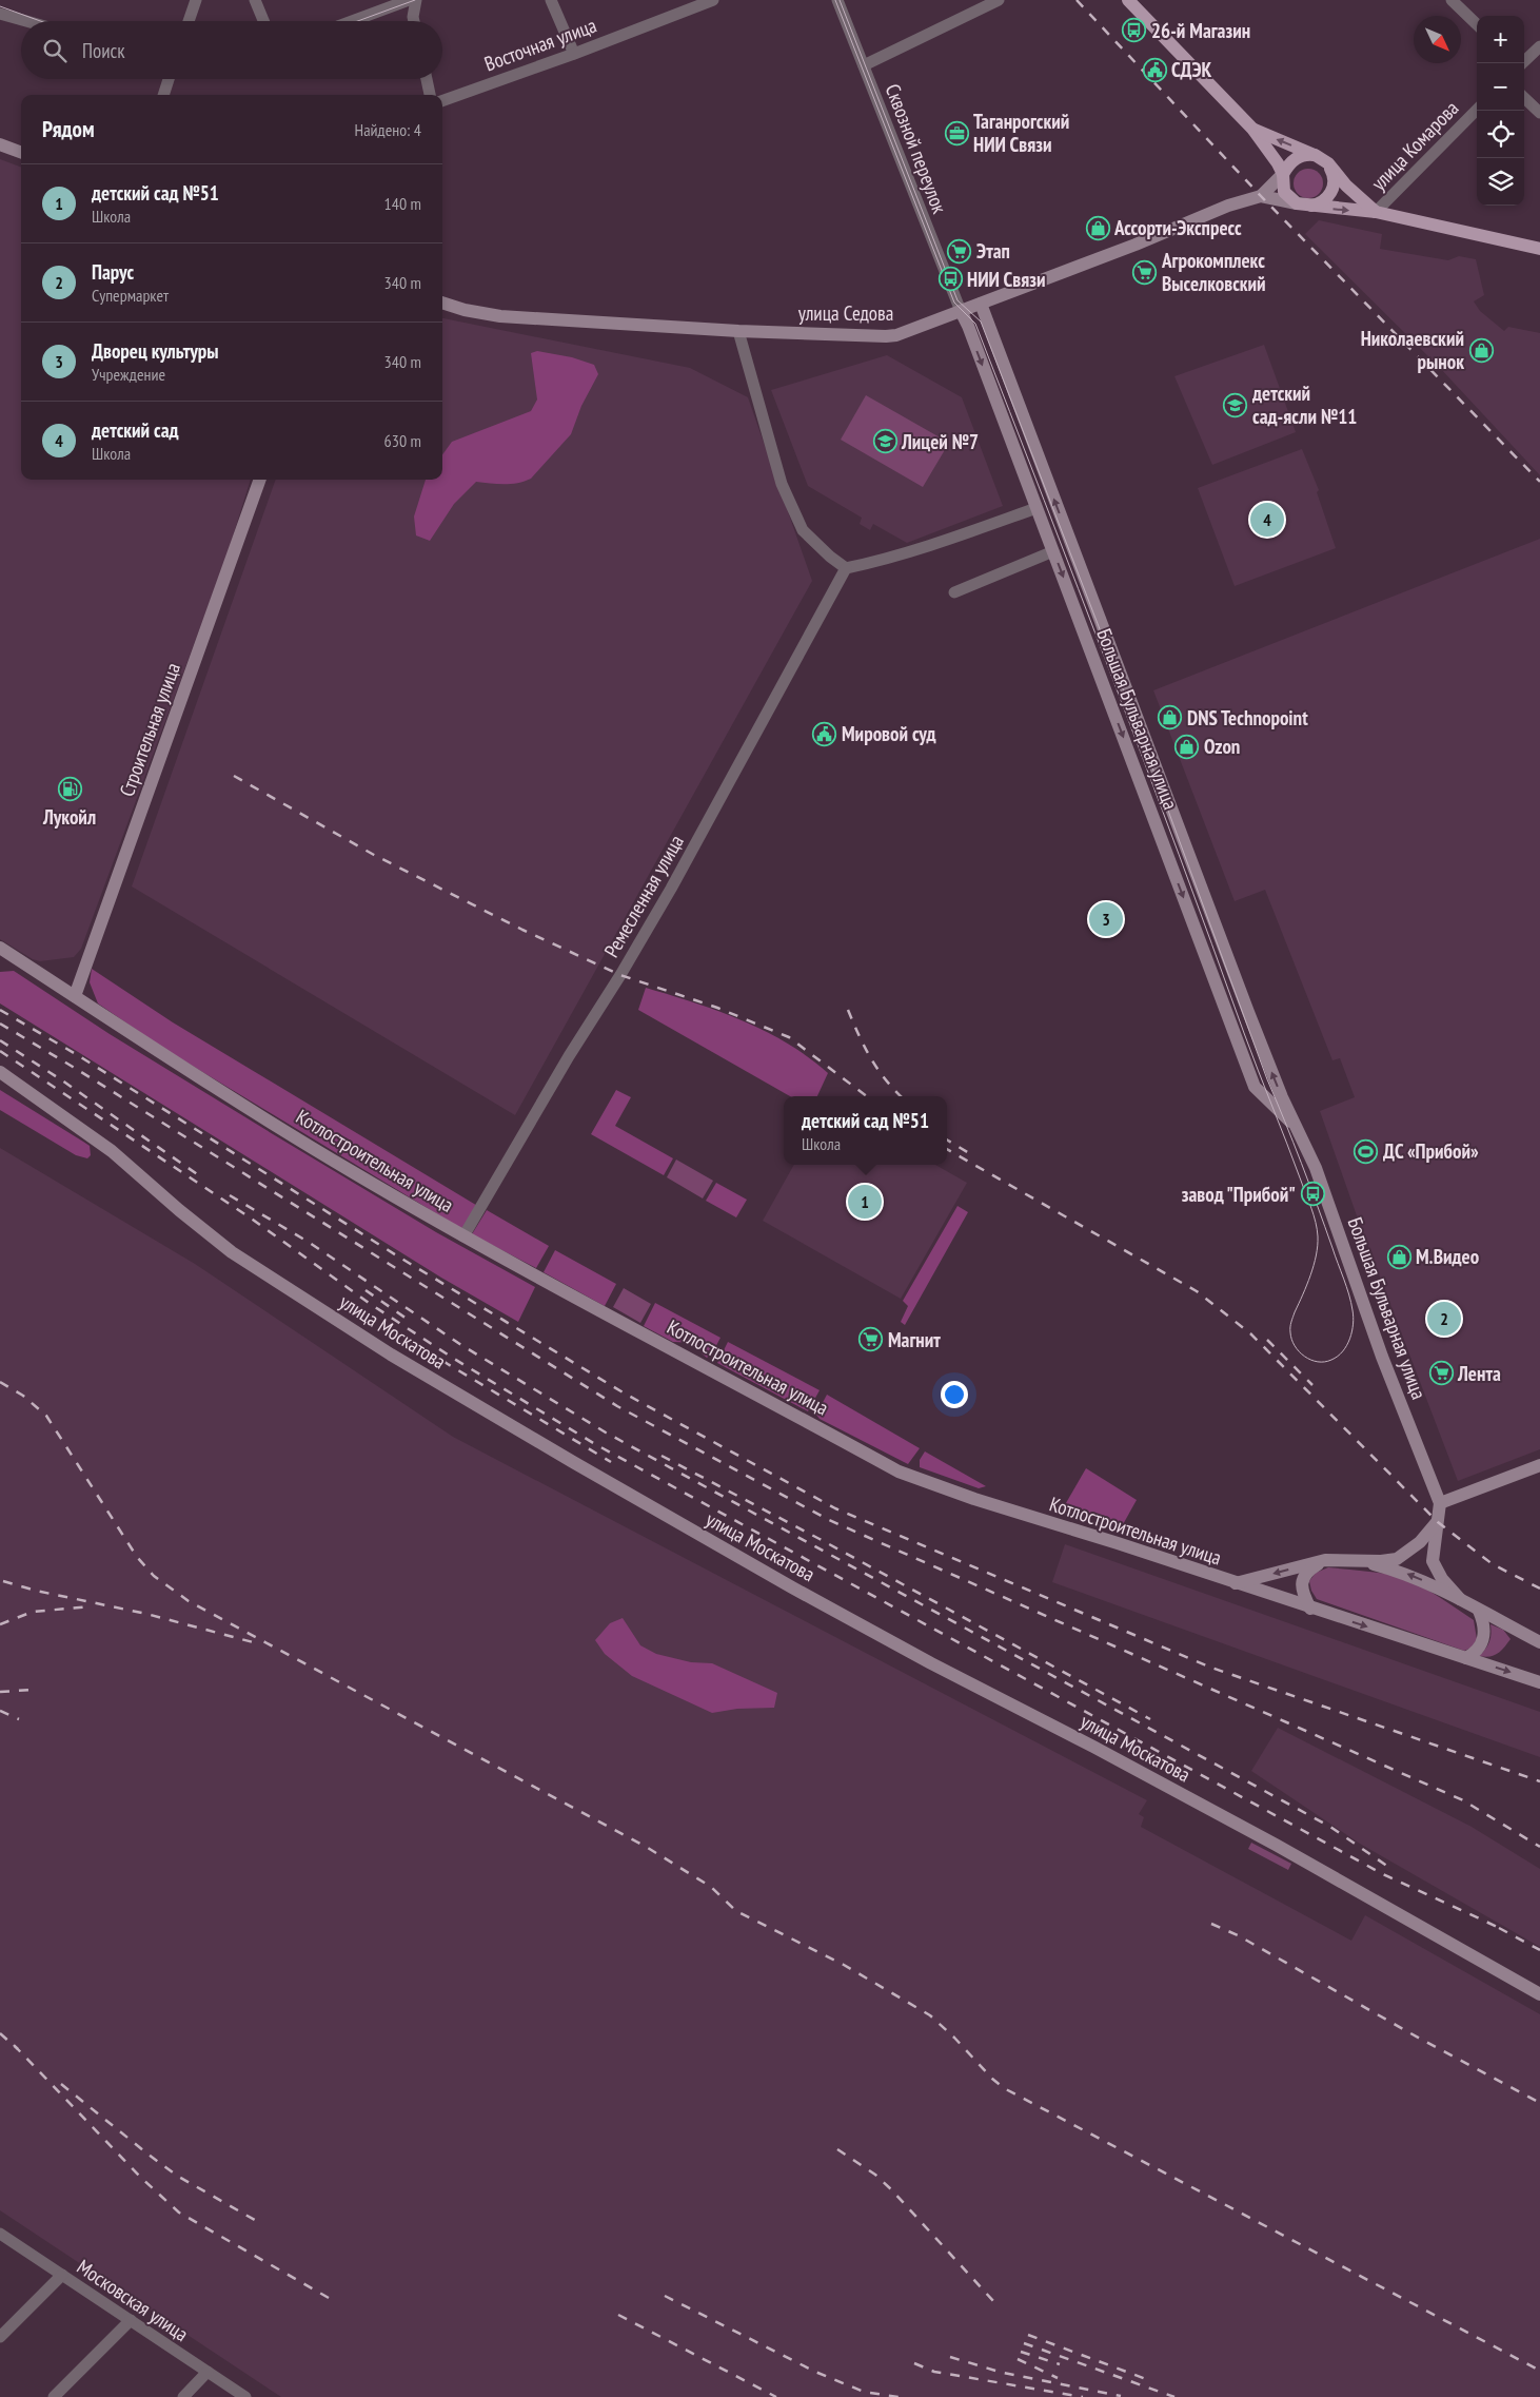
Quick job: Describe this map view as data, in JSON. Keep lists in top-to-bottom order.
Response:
{
  "streets": {
    "main road": [
      "улица Седова",
      "Большая Бульварная улица",
      "Строительная улица",
      "Котлостроительная улица",
      "улица Москатова"
    ],
    "street": [
      "Восточная улица",
      "улица Комарова",
      "Сквозной переулок",
      "Ремесленная улица",
      "Московская улица"
    ]
  },
  "crossings": [
    ["Сквозной переулок", "улица Седова"],
    ["Сквозной переулок", "Большая Бульварная улица"],
    ["улица Седова", "Большая Бульварная улица"],
    ["Строительная улица", "Котлостроительная улица"],
    ["Ремесленная улица", "Котлостроительная улица"]
  ],
  "places": {
    "bus stop": ["26-й Магазин", "НИИ Связи", "завод \"Прибой\""],
    "public building": ["СДЭК", "Мировой суд"],
    "office": ["Таганрогский НИИ Связи"],
    "shop": [
      "Ассорти-Экспресс",
      "Николаевский рынок",
      "DNS Technopoint",
      "Ozon",
      "М.Видео"
    ],
    "supermarket": [
      "Этап",
      "Агрокомплекс Выселковский",
      "Магнит",
      "Лента"
    ],
    "school or university": ["детский сад-ясли №11", "Лицей №7"],
    "fuel station": ["Лукойл"],
    "sports": ["ДC «Прибой»"]
  },
  "north": "bottom right",
  "page": {
    "map_buttons": ["+", "−"],
    "search": "Поиск",
    "heading": ["Рядом", "Найдено: 4"],
    "list": [
      {
        "mark": "1",
        "name": "детский сад №51",
        "note": "Школа",
        "value": "140 m"
      },
      {
        "mark": "2",
        "name": "Парус",
        "note": "Супермаркет",
        "value": "340 m"
      },
      {
        "mark": "3",
        "name": "Дворец культуры",
        "note": "Учреждение",
        "value": "340 m"
      },
      {
        "mark": "4",
        "name": "детский сад",
        "note": "Школа",
        "value": "630 m"
      }
    ],
    "pins": [
      "4",
      "3",
      "1",
      "2"
    ],
    "popup": ["детский сад №51", "Школа"]
  }
}
